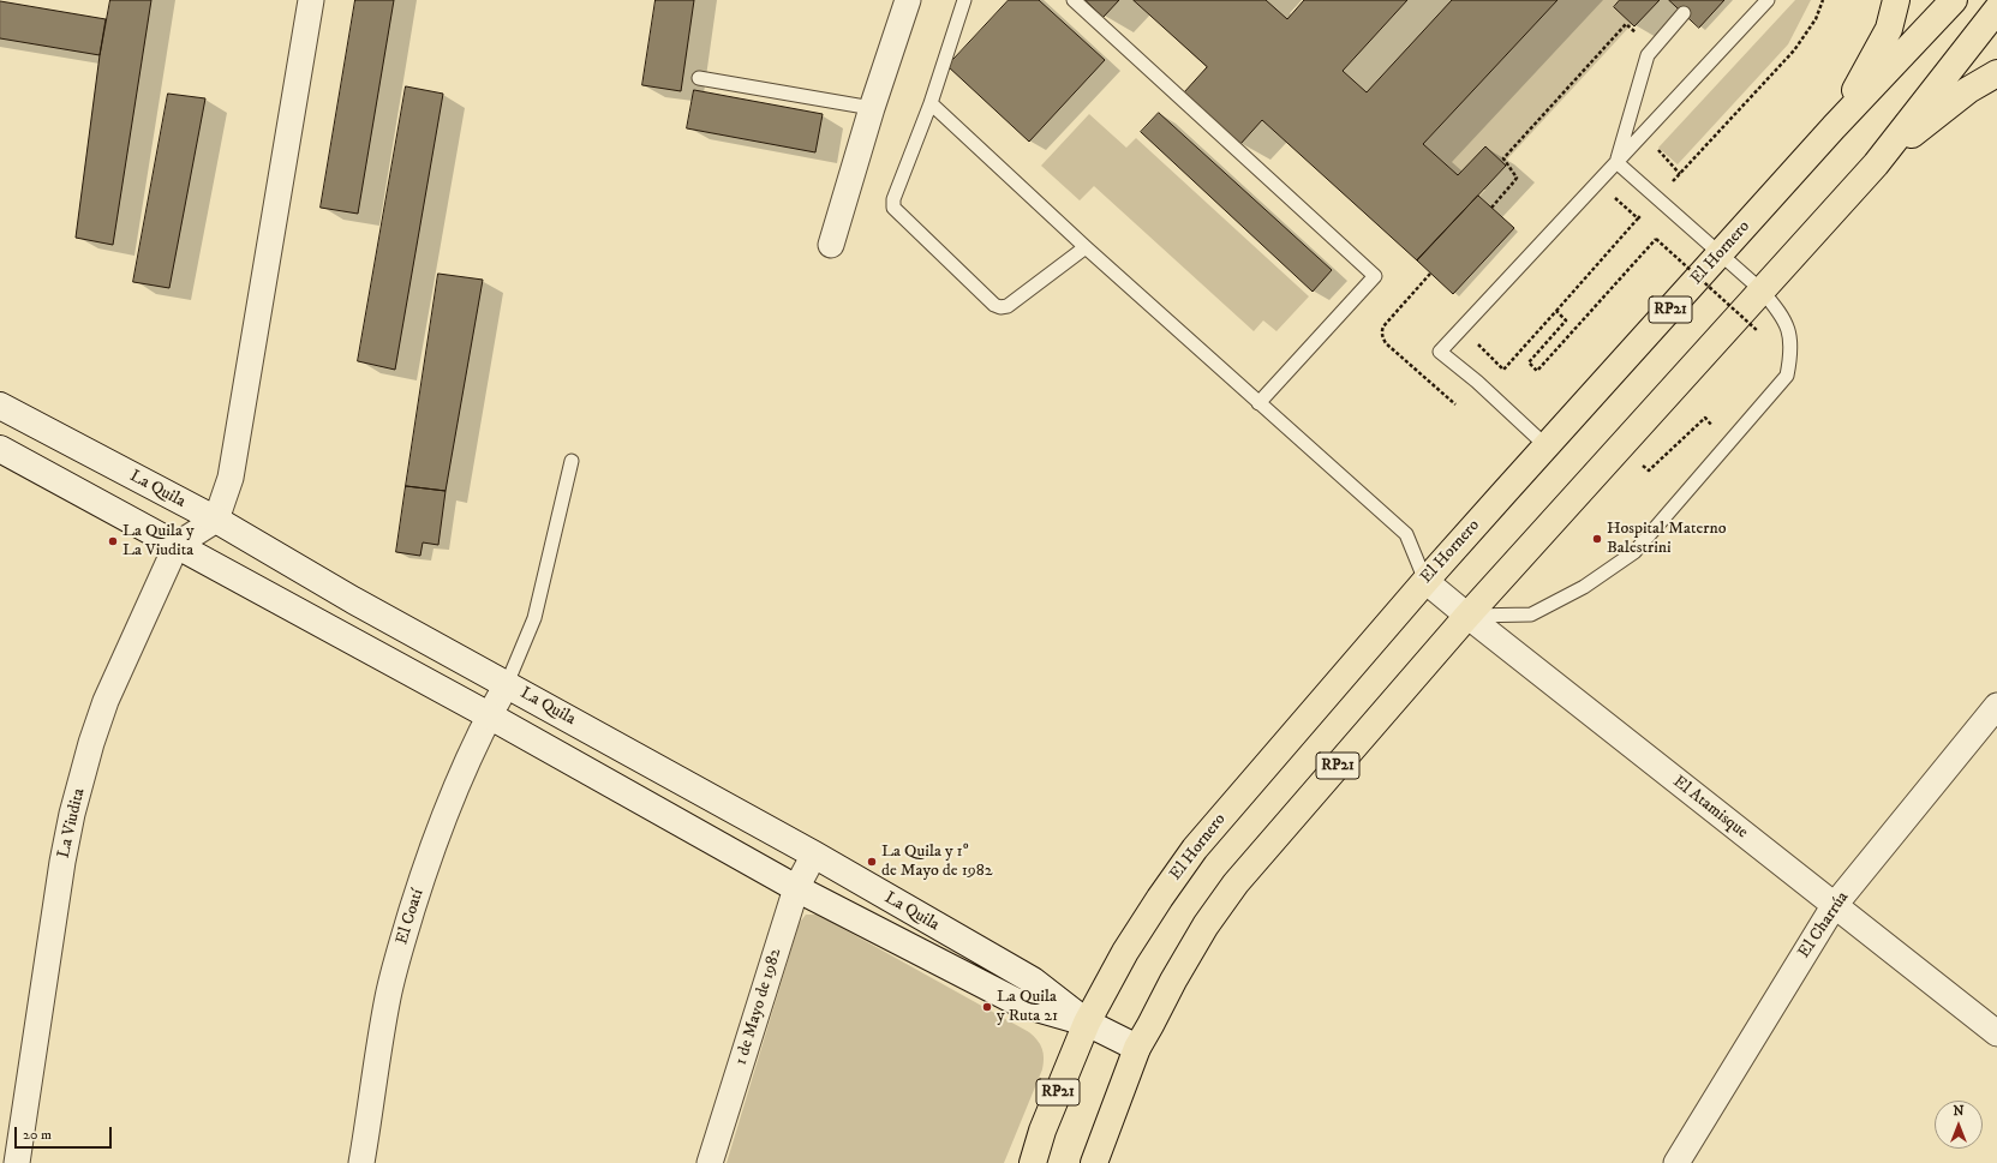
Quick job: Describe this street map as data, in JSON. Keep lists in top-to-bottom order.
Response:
{
  "streets": {
    "main road": ["El Hornero", "RP21", "La Quila"],
    "street": [
      "El Atamisque",
      "La Viudita",
      "El Coatí",
      "El Charrúa",
      "1 de Mayo de 1982"
    ]
  },
  "crossings": [
    ["El Hornero", "La Quila"],
    ["El Hornero", "El Atamisque"],
    ["RP21", "La Quila"],
    ["RP21", "El Atamisque"],
    ["La Quila", "La Viudita"],
    ["La Quila", "El Coatí"],
    ["La Quila", "1 de Mayo de 1982"],
    ["El Atamisque", "El Charrúa"]
  ],
  "places": [
    "Hospital Materno Balestrini",
    "La Quila y La Viudita",
    "La Quila y 1º de Mayo de 1982",
    "La Quila y Ruta 21"
  ],
  "scale_bar": "20 m",
  "north": "top"
}
